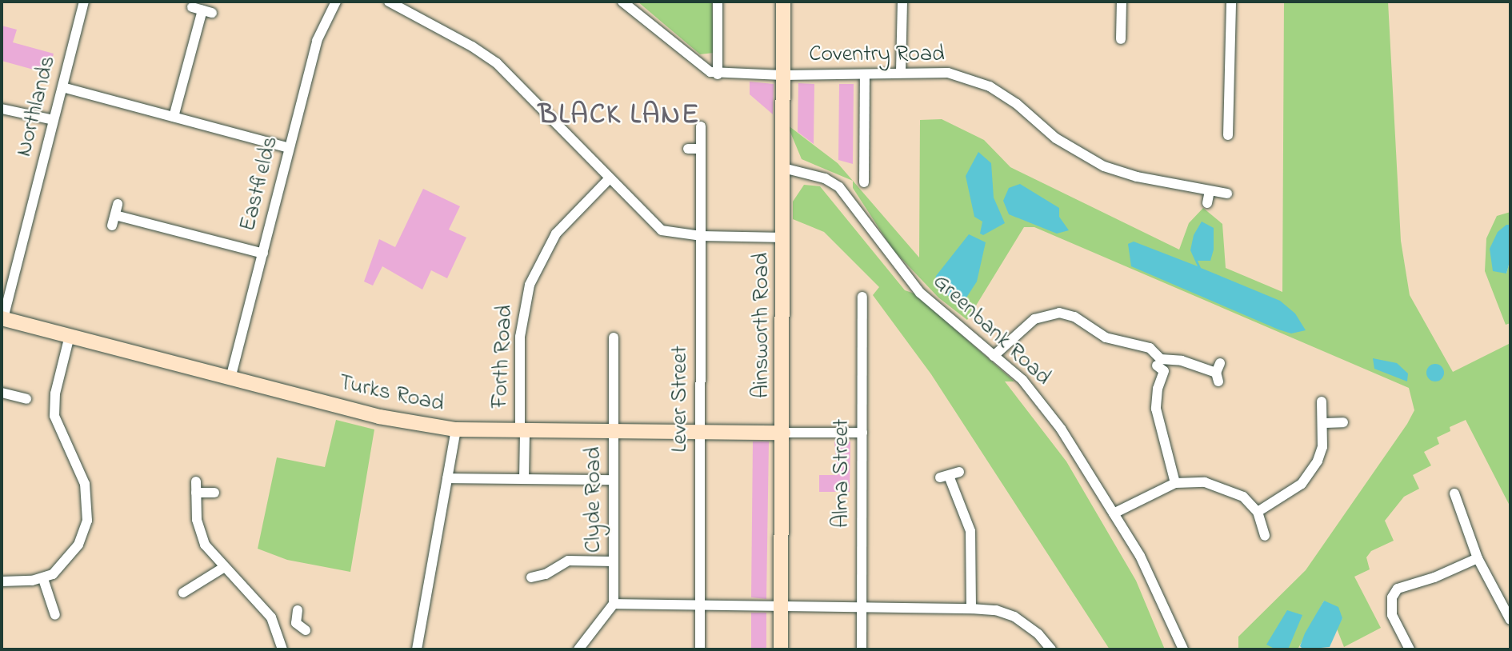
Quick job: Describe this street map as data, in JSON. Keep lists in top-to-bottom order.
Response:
{
  "streets": {
    "street": [
      "Coventry Road",
      "Northlands",
      "Eastfields",
      "Ainsworth Road",
      "Greenbank Road",
      "Forth Road",
      "Turks Road",
      "Lever Street",
      "Alma Street",
      "Clyde Road"
    ]
  },
  "crossings": [
    ["Coventry Road", "Ainsworth Road"],
    ["Northlands", "Turks Road"],
    ["Eastfields", "Turks Road"],
    ["Ainsworth Road", "Greenbank Road"],
    ["Ainsworth Road", "Turks Road"],
    ["Forth Road", "Turks Road"],
    ["Turks Road", "Lever Street"],
    ["Turks Road", "Clyde Road"]
  ],
  "districts": ["BLACK LANE"]
}
